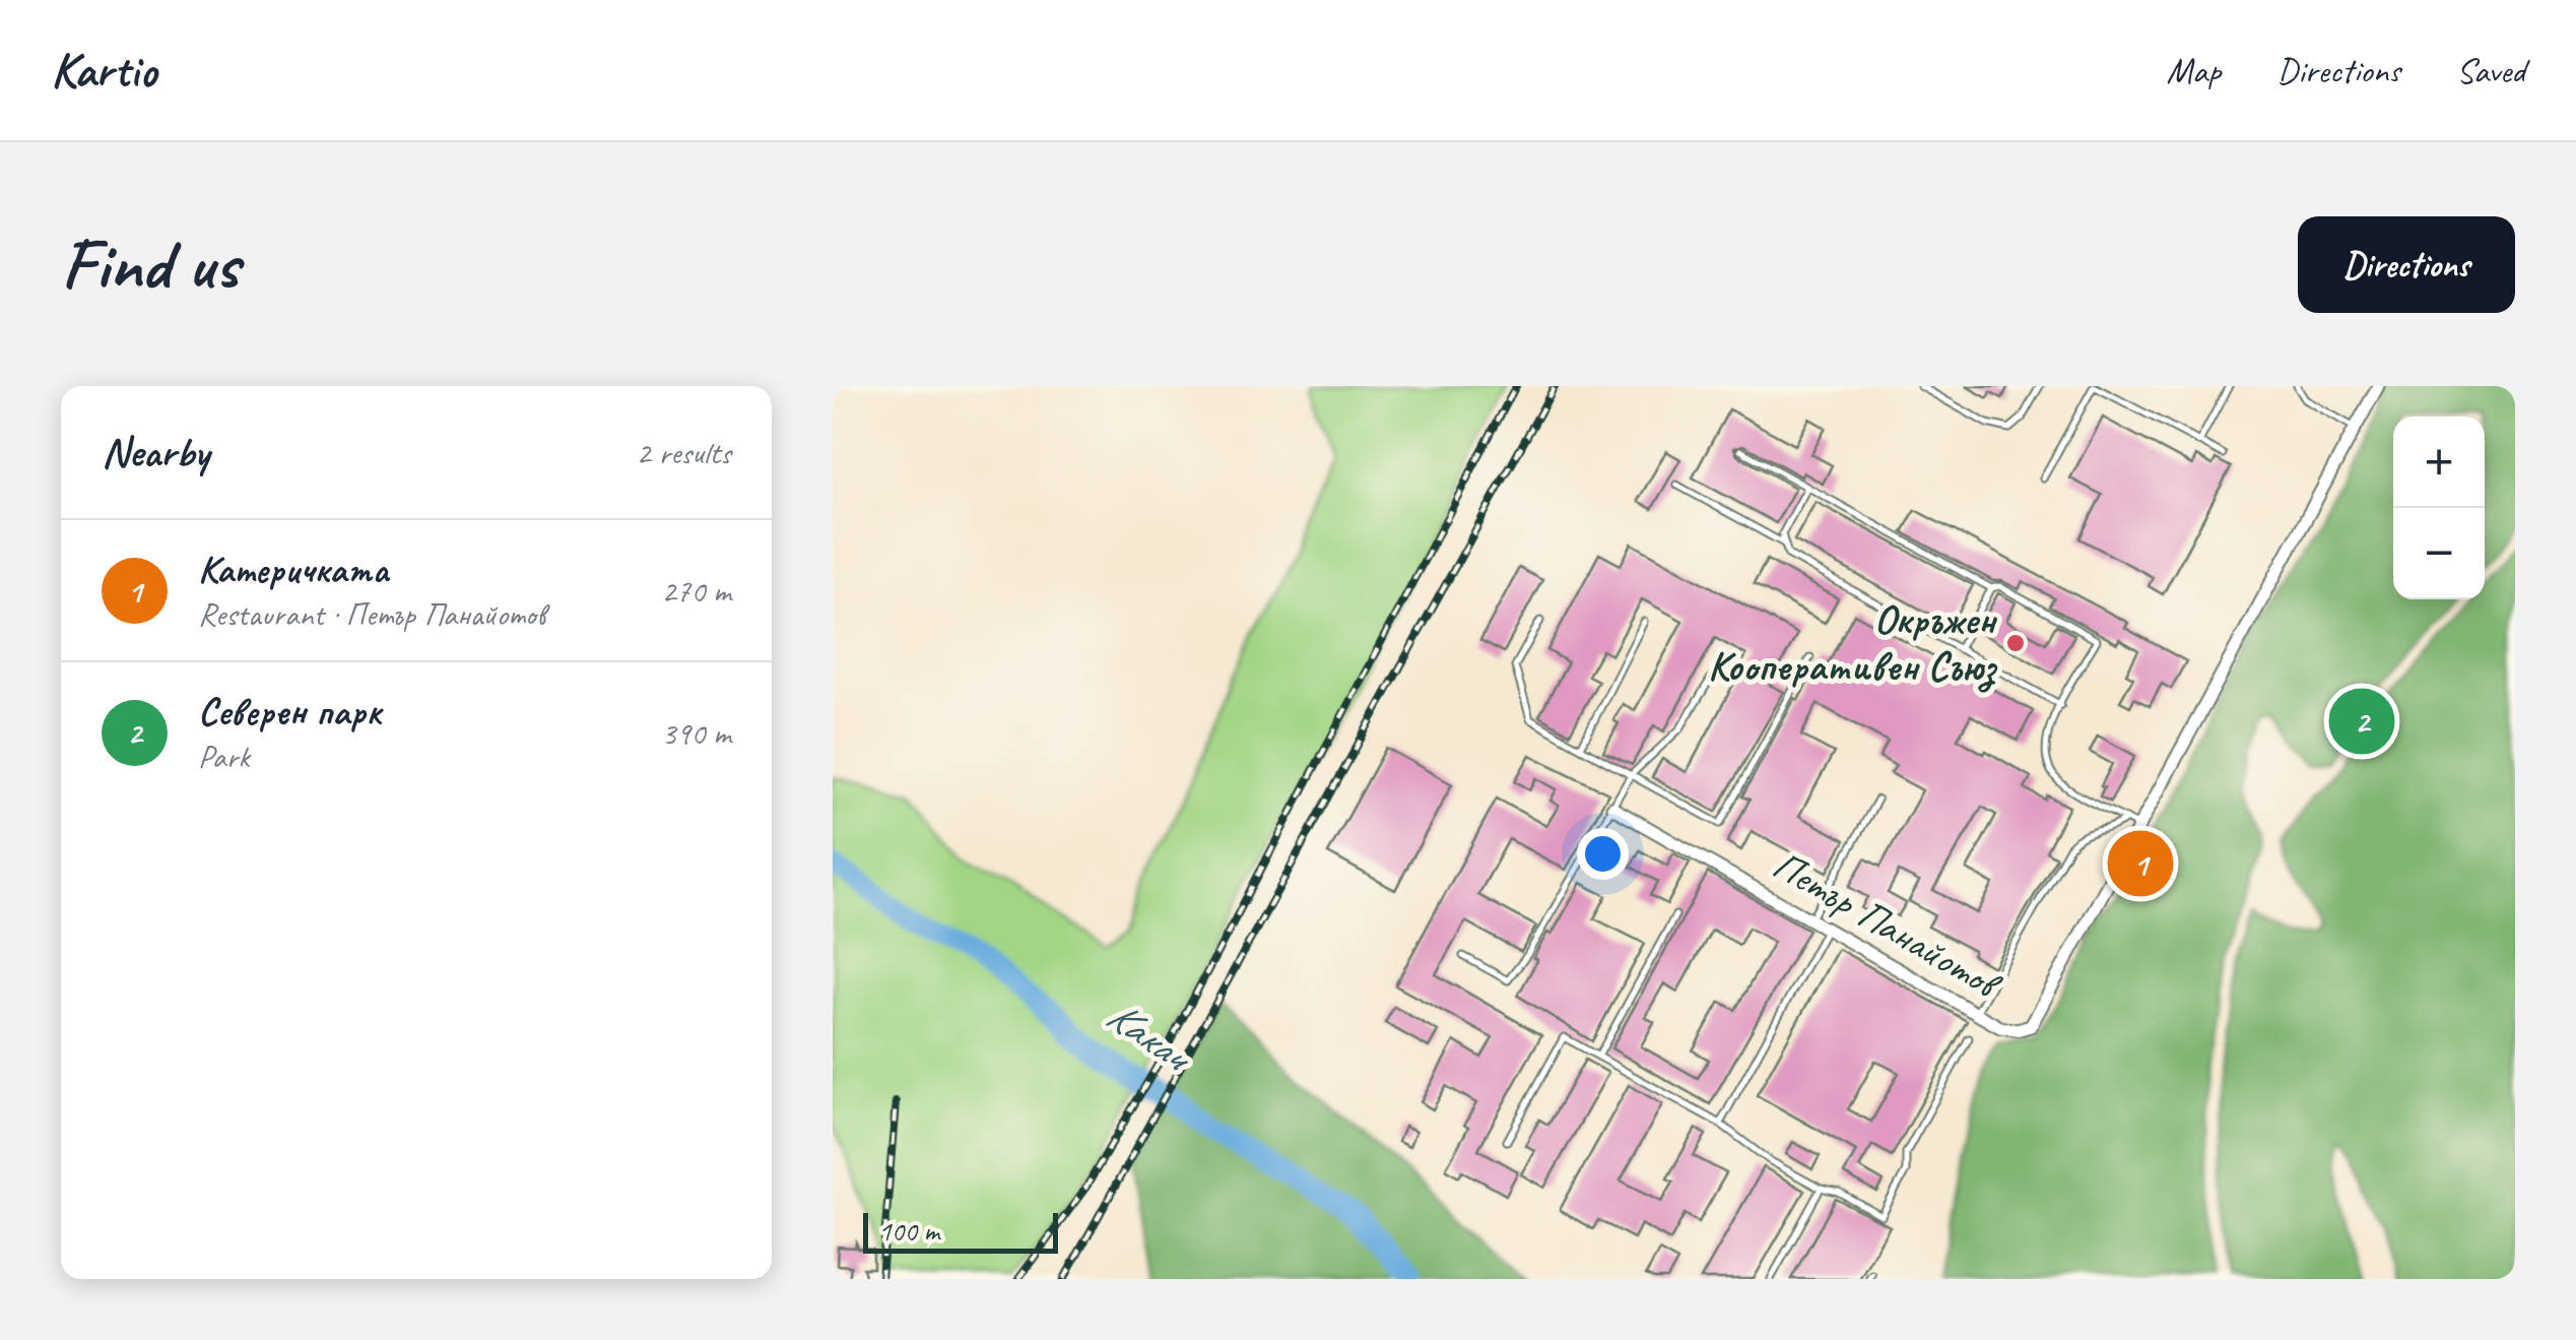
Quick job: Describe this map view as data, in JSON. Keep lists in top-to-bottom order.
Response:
{
  "streets": {
    "street": ["Петър Панайотов"]
  },
  "water": ["Какач"],
  "places": ["Окръжен Кооперативен Съюз"],
  "scale_bar": "100 m",
  "page": {
    "header": "Kartio",
    "nav": ["Map", "Directions", "Saved"],
    "buttons": "Directions",
    "title": "Find us",
    "heading": ["Nearby", "2 results"],
    "map_buttons": ["+", "−"],
    "list": [
      {
        "mark": "1",
        "name": "Катеричката",
        "note": "Restaurant · Петър Панайотов",
        "value": "270 m"
      },
      {
        "mark": "2",
        "name": "Северен парк",
        "note": "Park",
        "value": "390 m"
      }
    ],
    "pins": ["2", "1"],
    "scale": "100 m"
  }
}
